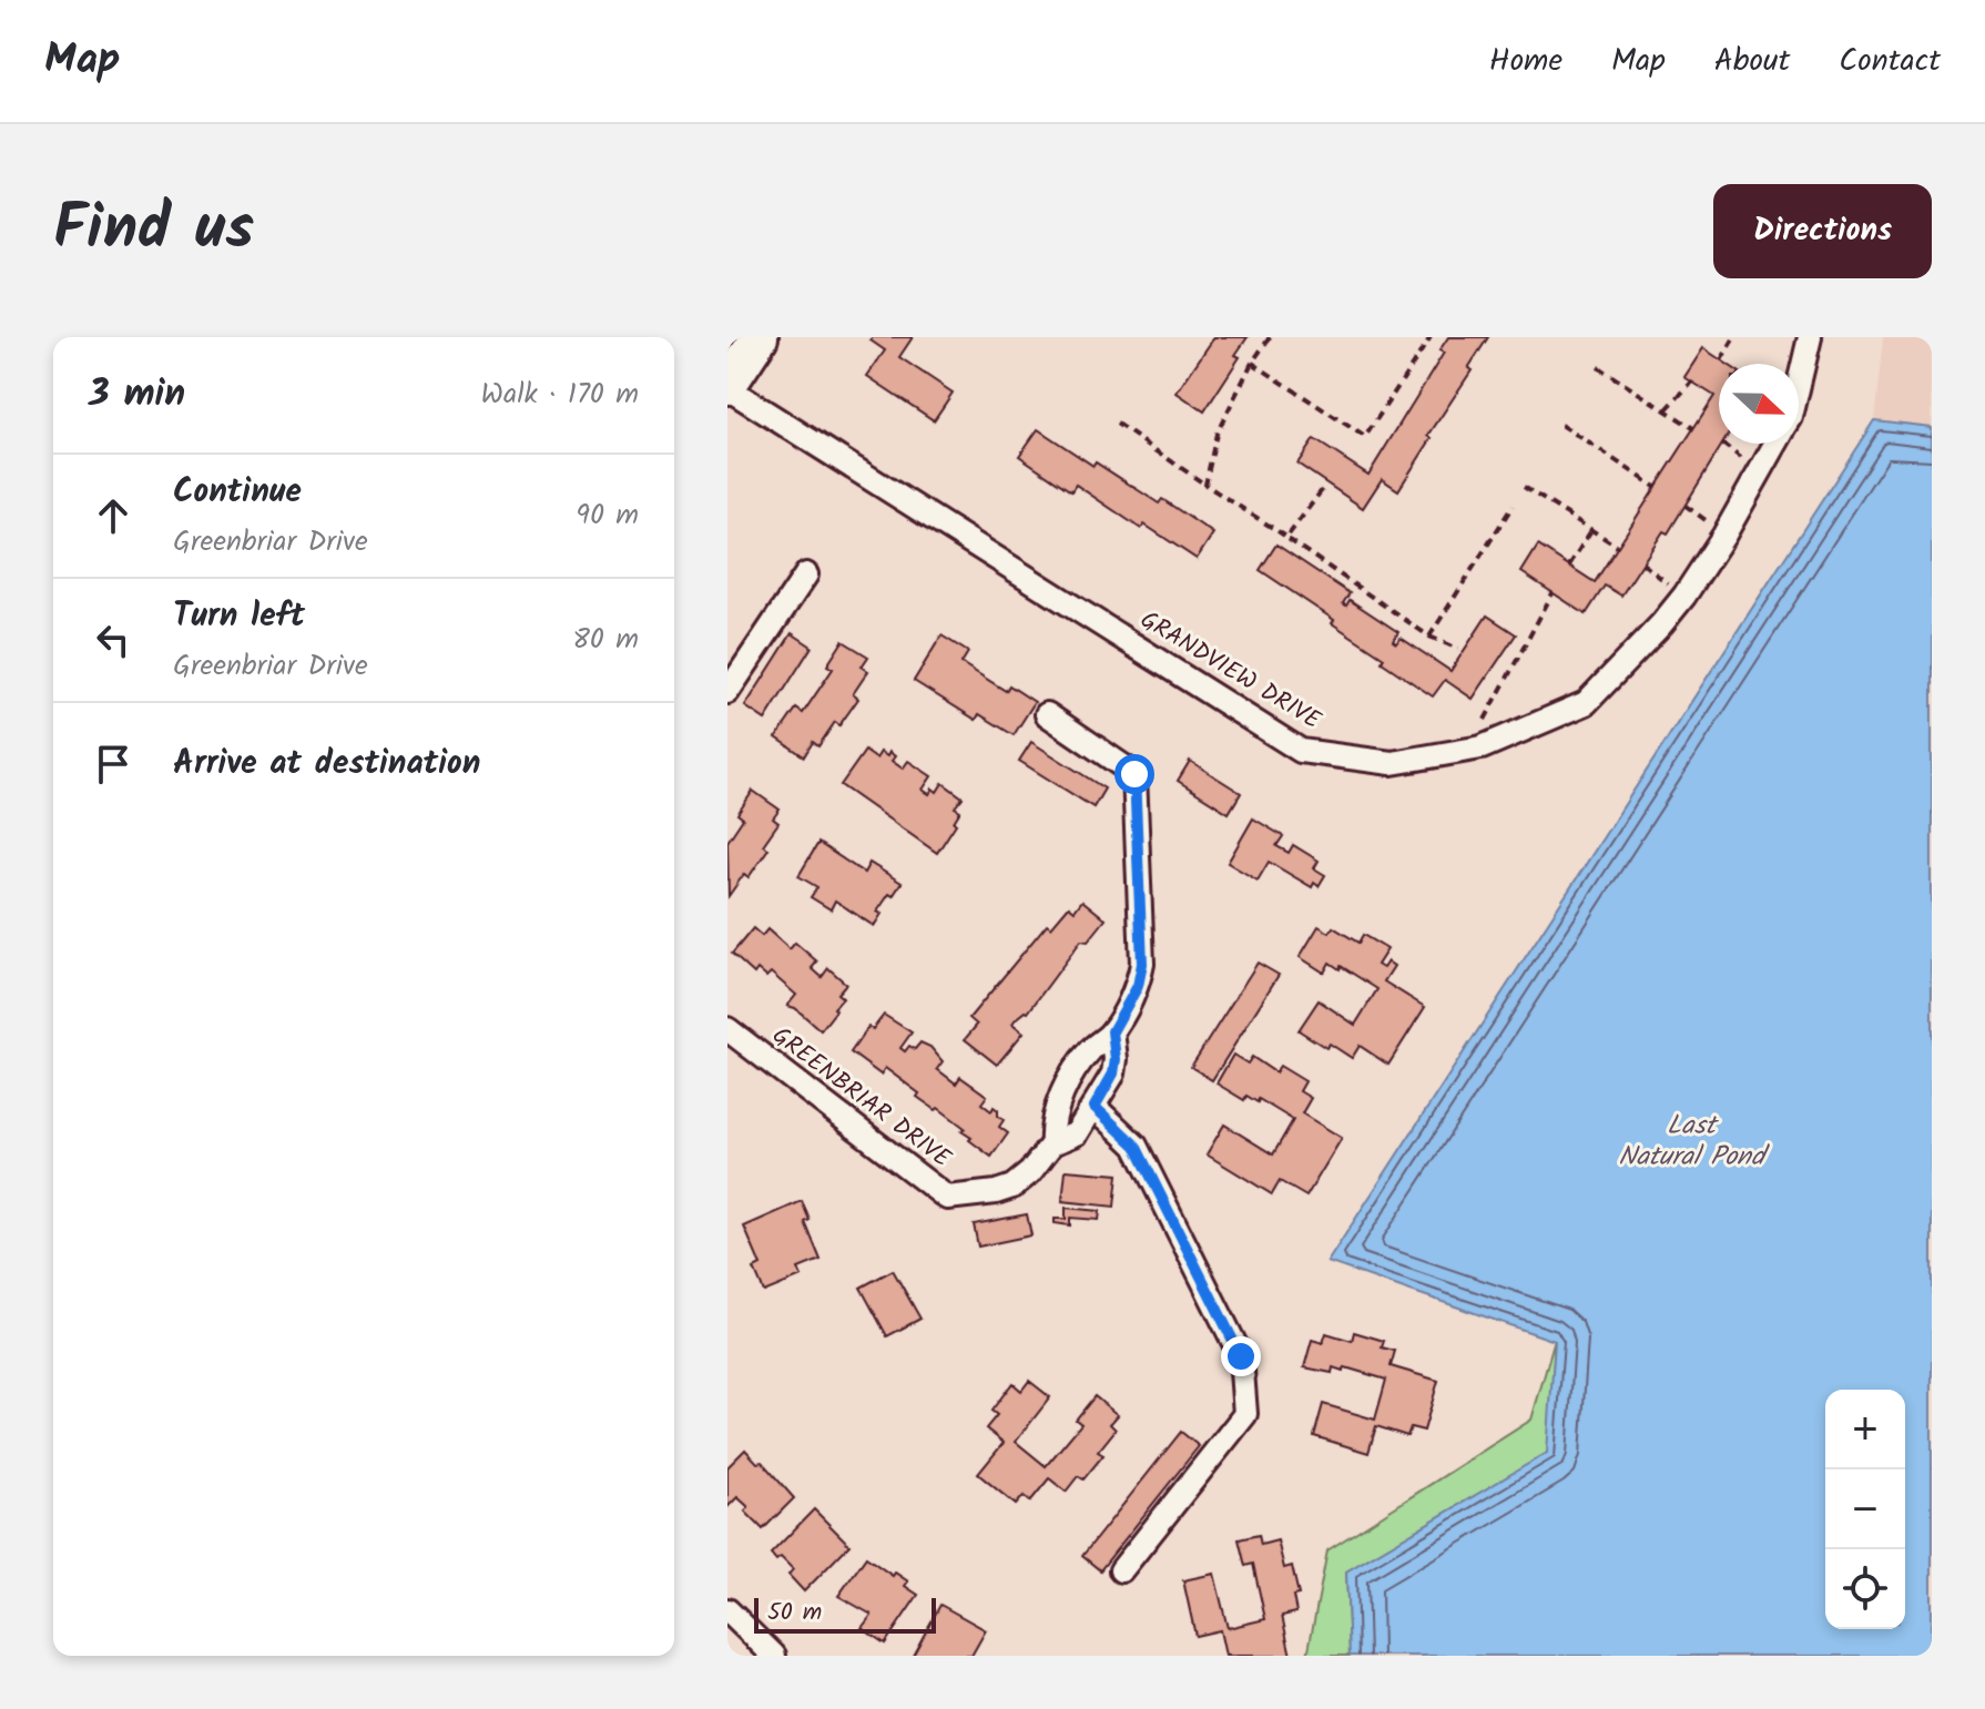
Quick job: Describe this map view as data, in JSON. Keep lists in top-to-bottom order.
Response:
{
  "streets": {
    "street": ["GRANDVIEW DRIVE", "GREENBRIAR DRIVE"]
  },
  "water": ["Last Natural Pond"],
  "scale_bar": "50 m",
  "north": "right",
  "page": {
    "header": "Map",
    "nav": [
      "Home",
      "Map",
      "About",
      "Contact"
    ],
    "title": "Find us",
    "buttons": "Directions",
    "heading": ["3 min", "Walk · 170 m"],
    "list": [
      ["Continue", "Greenbriar Drive", "90 m"],
      ["Turn left", "Greenbriar Drive", "80 m"],
      "Arrive at destination"
    ],
    "map_buttons": ["+", "−"],
    "scale": "50 m"
  }
}
